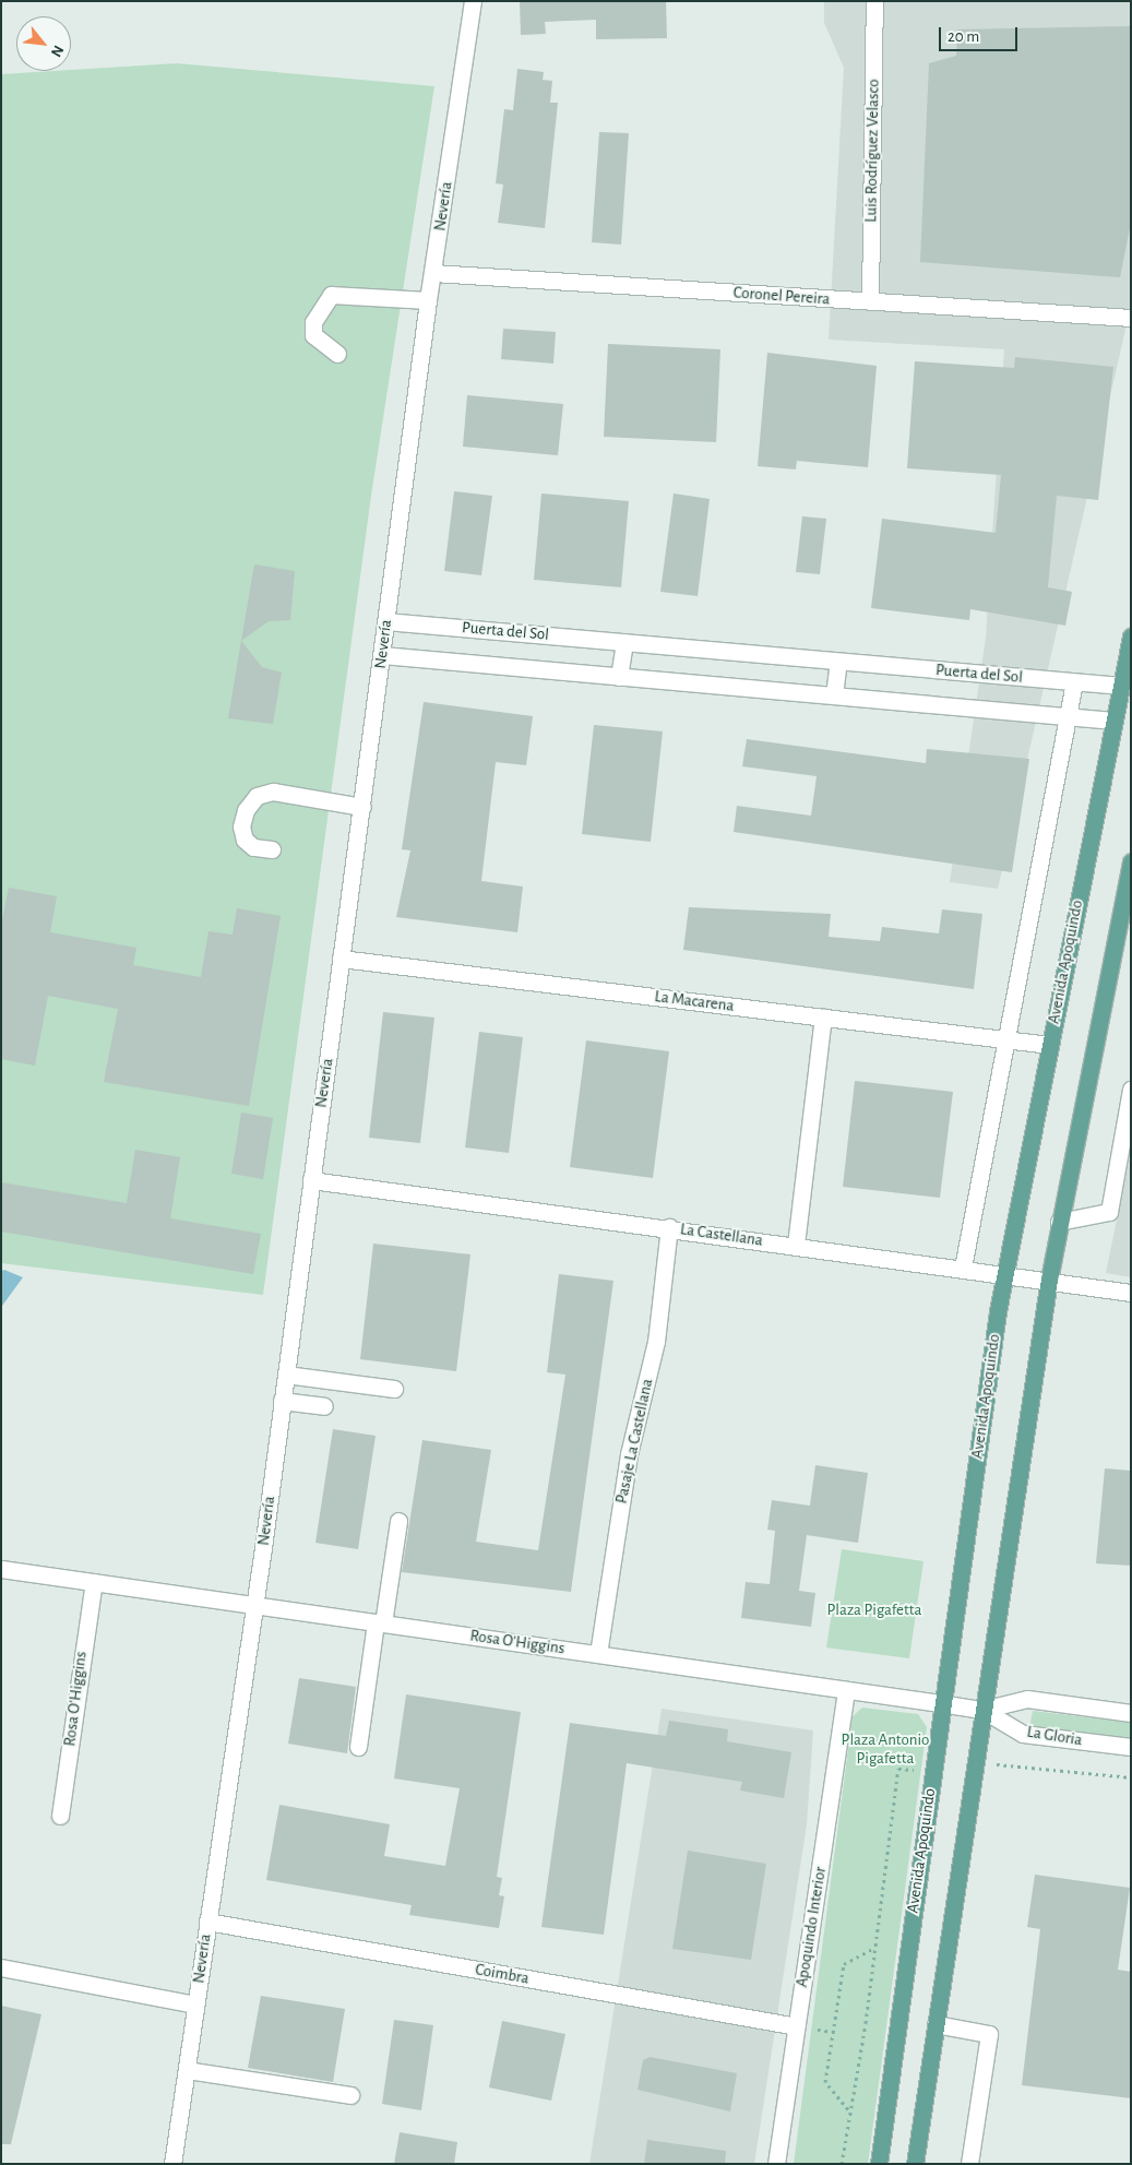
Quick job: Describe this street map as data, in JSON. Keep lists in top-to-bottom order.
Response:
{
  "streets": {
    "main road": ["Avenida Apoquindo"],
    "street": [
      "Luis Rodríguez Velasco",
      "Nevería",
      "Coronel Pereira",
      "Puerta del Sol",
      "La Macarena",
      "La Castellana",
      "Pasaje La Castellana",
      "Rosa O'Higgins",
      "La Gloria",
      "Apoquindo Interior",
      "Coimbra"
    ]
  },
  "crossings": [
    ["Luis Rodríguez Velasco", "Coronel Pereira"],
    ["Nevería", "Coronel Pereira"],
    ["Nevería", "Puerta del Sol"],
    ["Nevería", "La Macarena"],
    ["Nevería", "La Castellana"],
    ["Nevería", "Rosa O'Higgins"],
    ["Nevería", "Coimbra"],
    ["Puerta del Sol", "Avenida Apoquindo"],
    ["Avenida Apoquindo", "La Macarena"],
    ["Avenida Apoquindo", "La Castellana"],
    ["Avenida Apoquindo", "Rosa O'Higgins"],
    ["Avenida Apoquindo", "La Gloria"],
    ["La Castellana", "Pasaje La Castellana"],
    ["Pasaje La Castellana", "Rosa O'Higgins"],
    ["Rosa O'Higgins", "La Gloria"],
    ["Rosa O'Higgins", "Apoquindo Interior"],
    ["Apoquindo Interior", "Coimbra"]
  ],
  "parks": ["Plaza Pigafetta", "Plaza Antonio Pigafetta"],
  "scale_bar": "20 m",
  "north": "bottom right"
}
